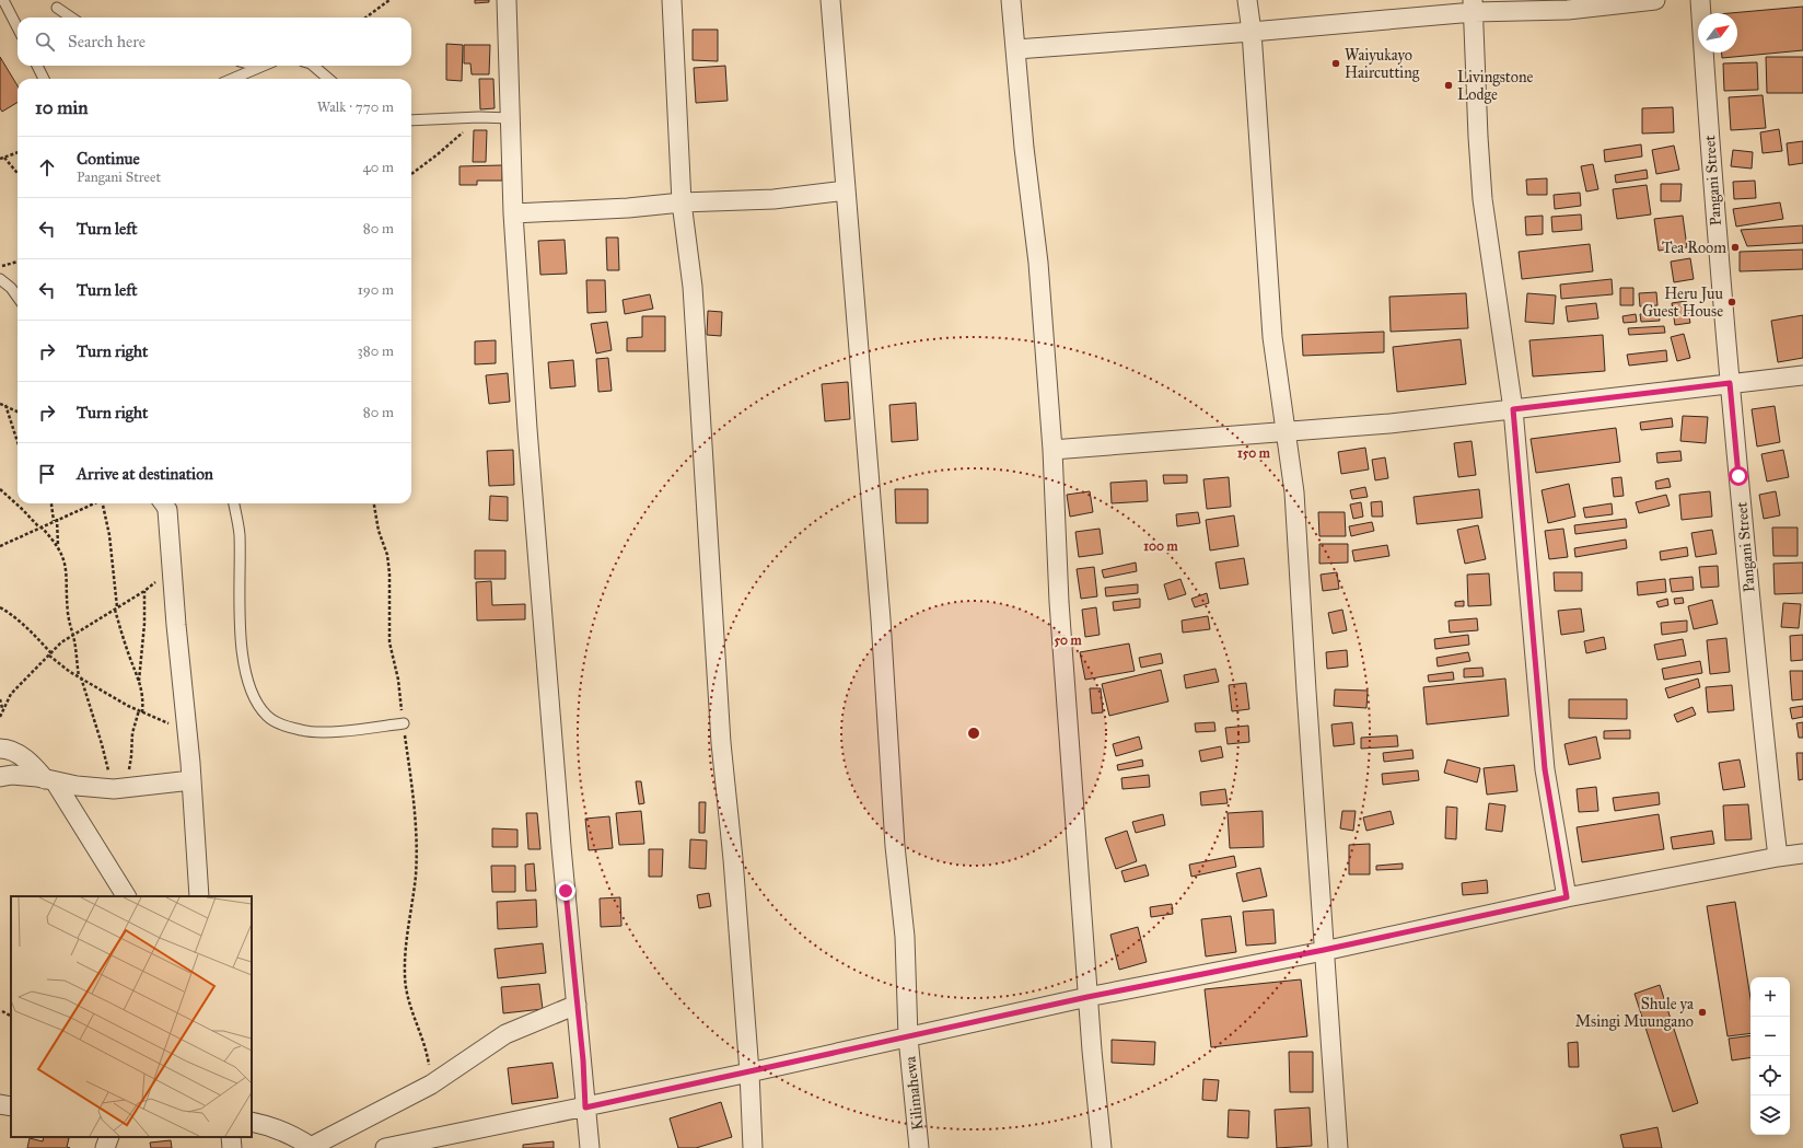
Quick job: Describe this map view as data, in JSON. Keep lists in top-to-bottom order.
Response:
{
  "streets": {
    "street": ["Pangani Street", "Kilimahewa"]
  },
  "places": [
    "Waiyukayo Haircutting",
    "Livingstone Lodge",
    "Tea Room",
    "Heru Juu Guest House",
    "Shule ya Msingi Muungano"
  ],
  "north": "top right",
  "page": {
    "search": "Search here",
    "heading": ["10 min", "Walk · 770 m"],
    "list": [
      ["Continue", "Pangani Street", "40 m"],
      ["Turn left", "80 m"],
      ["Turn left", "190 m"],
      ["Turn right", "380 m"],
      ["Turn right", "80 m"],
      "Arrive at destination"
    ],
    "map_buttons": ["+", "−"]
  },
  "rings": ["150 m", "100 m", "50 m"]
}
